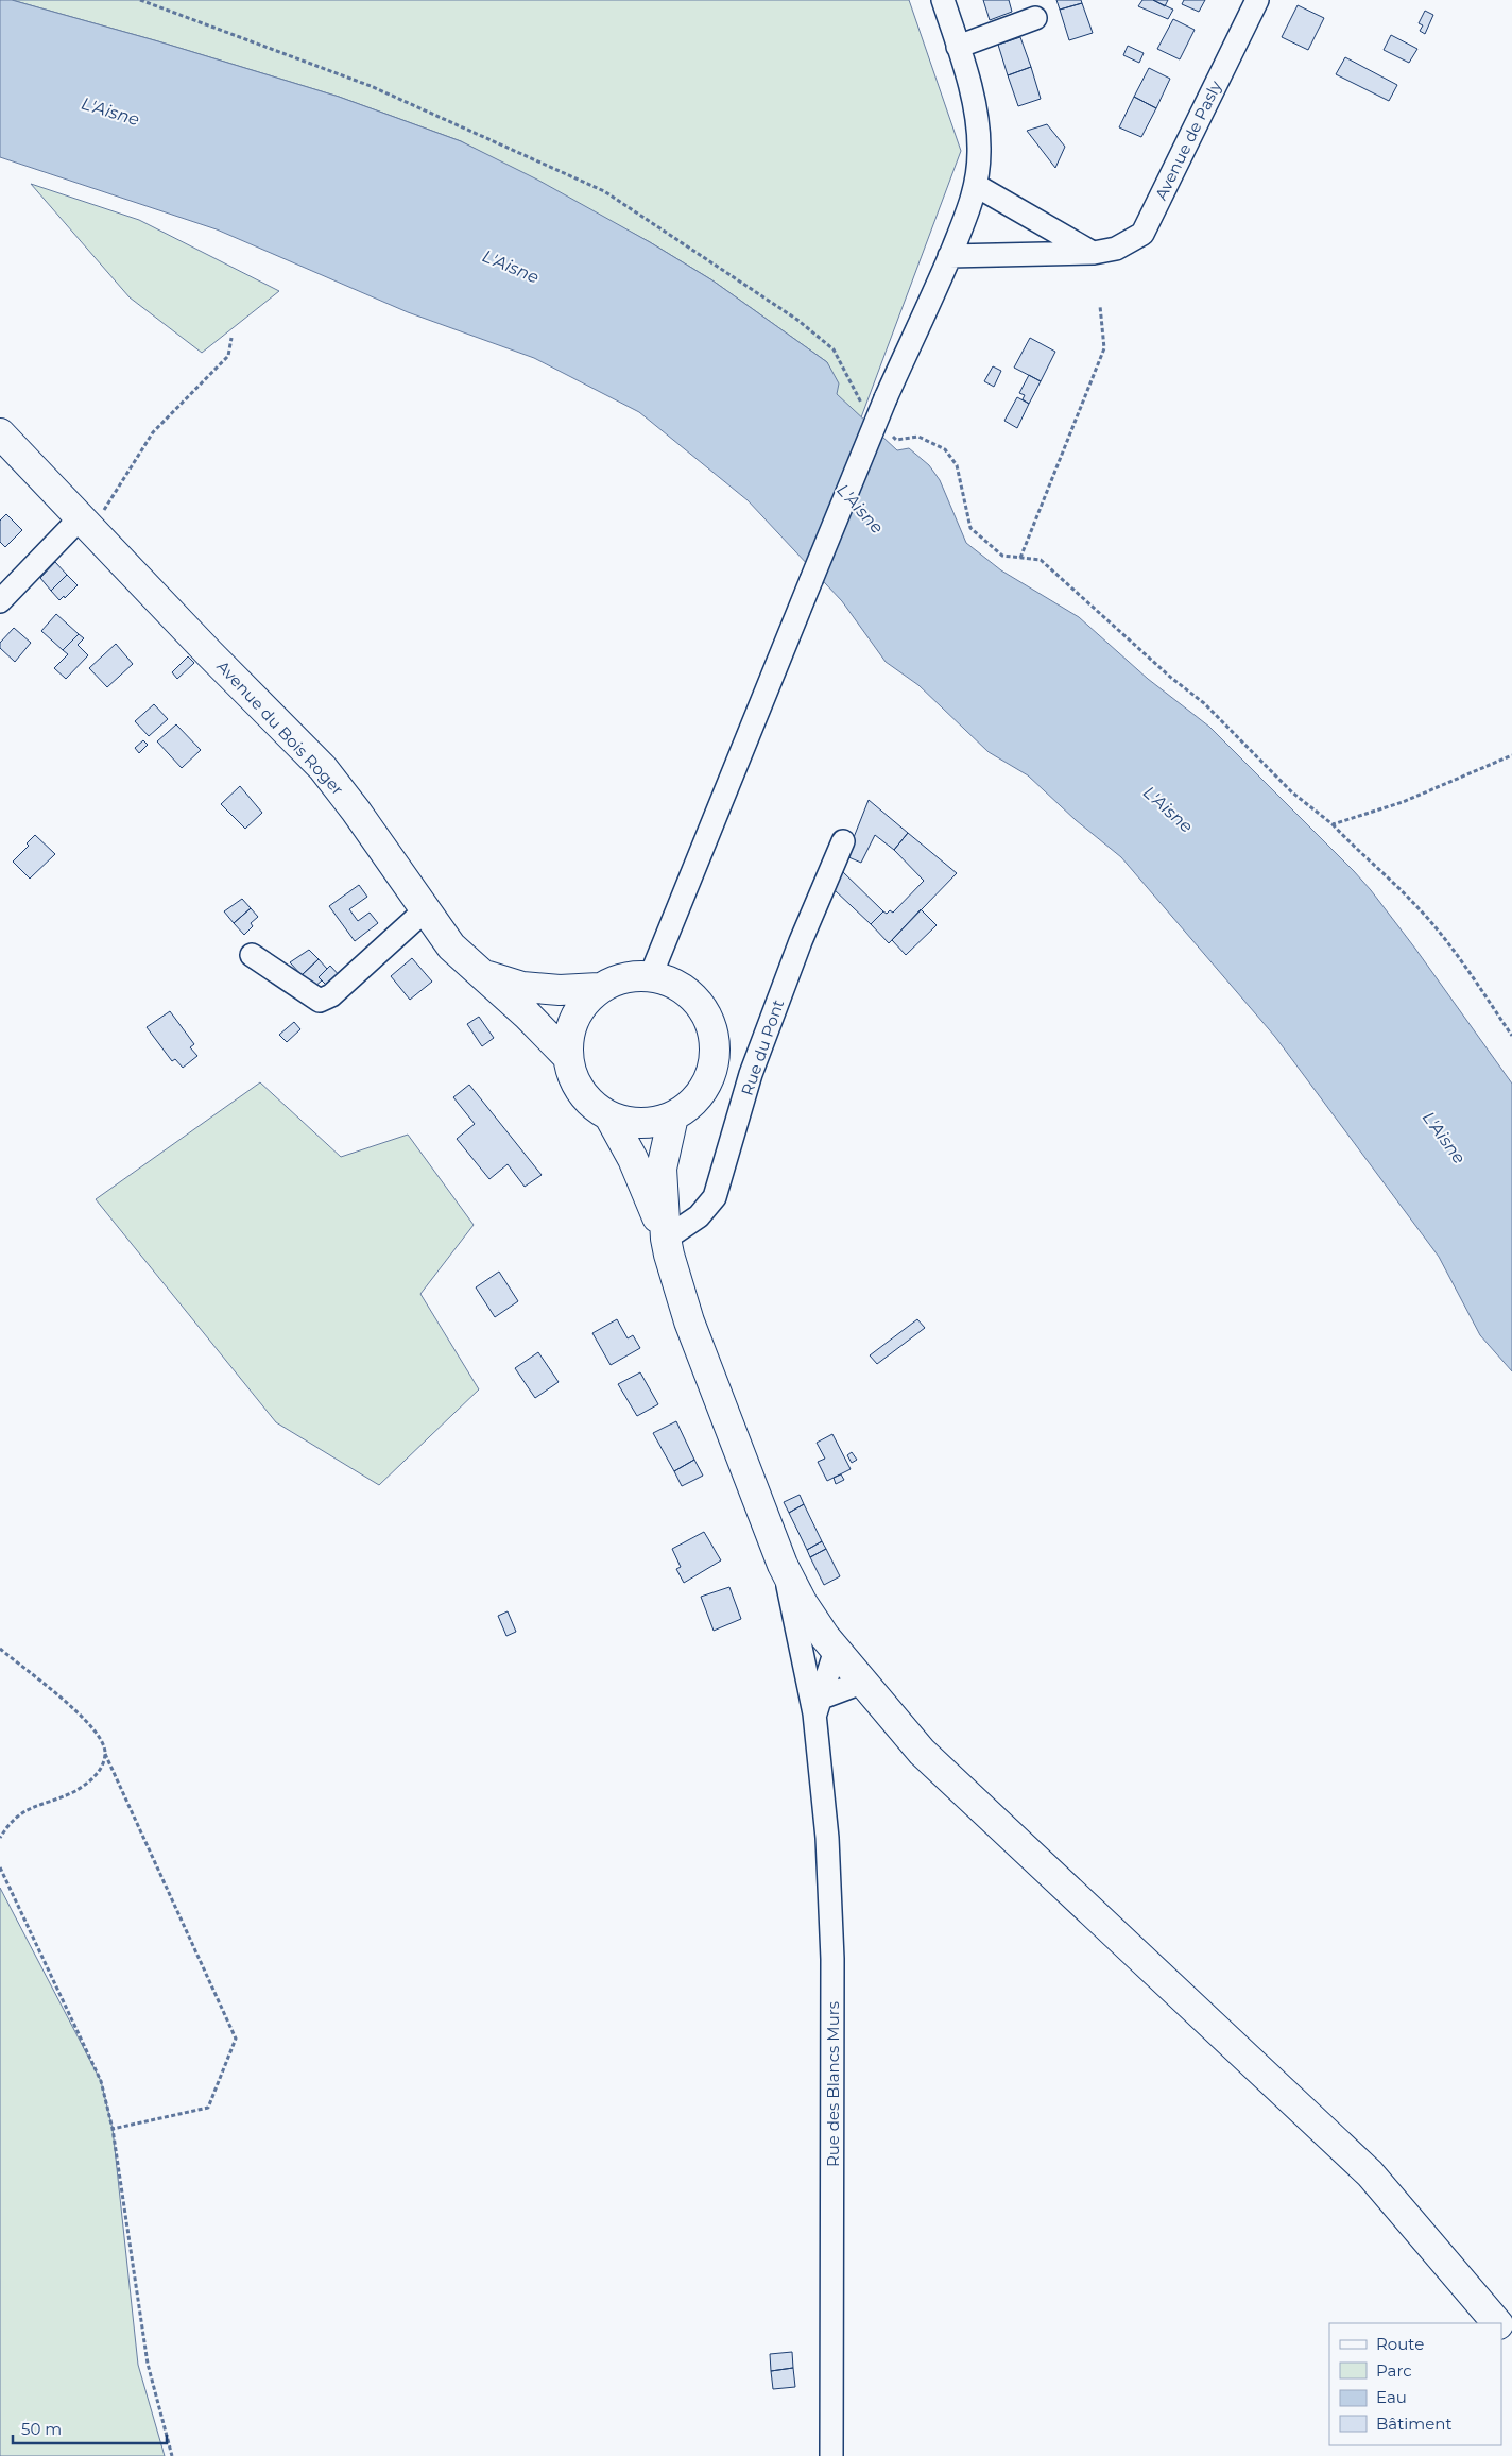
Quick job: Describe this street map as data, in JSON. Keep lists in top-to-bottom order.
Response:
{
  "streets": {
    "main road": ["Avenue du Bois Roger"],
    "street": ["Avenue de Pasly", "Rue du Pont", "Rue des Blancs Murs"]
  },
  "water": ["L'Aisne"],
  "legend": [
    "Route",
    "Parc",
    "Eau",
    "Bâtiment"
  ],
  "scale_bar": "50 m"
}
